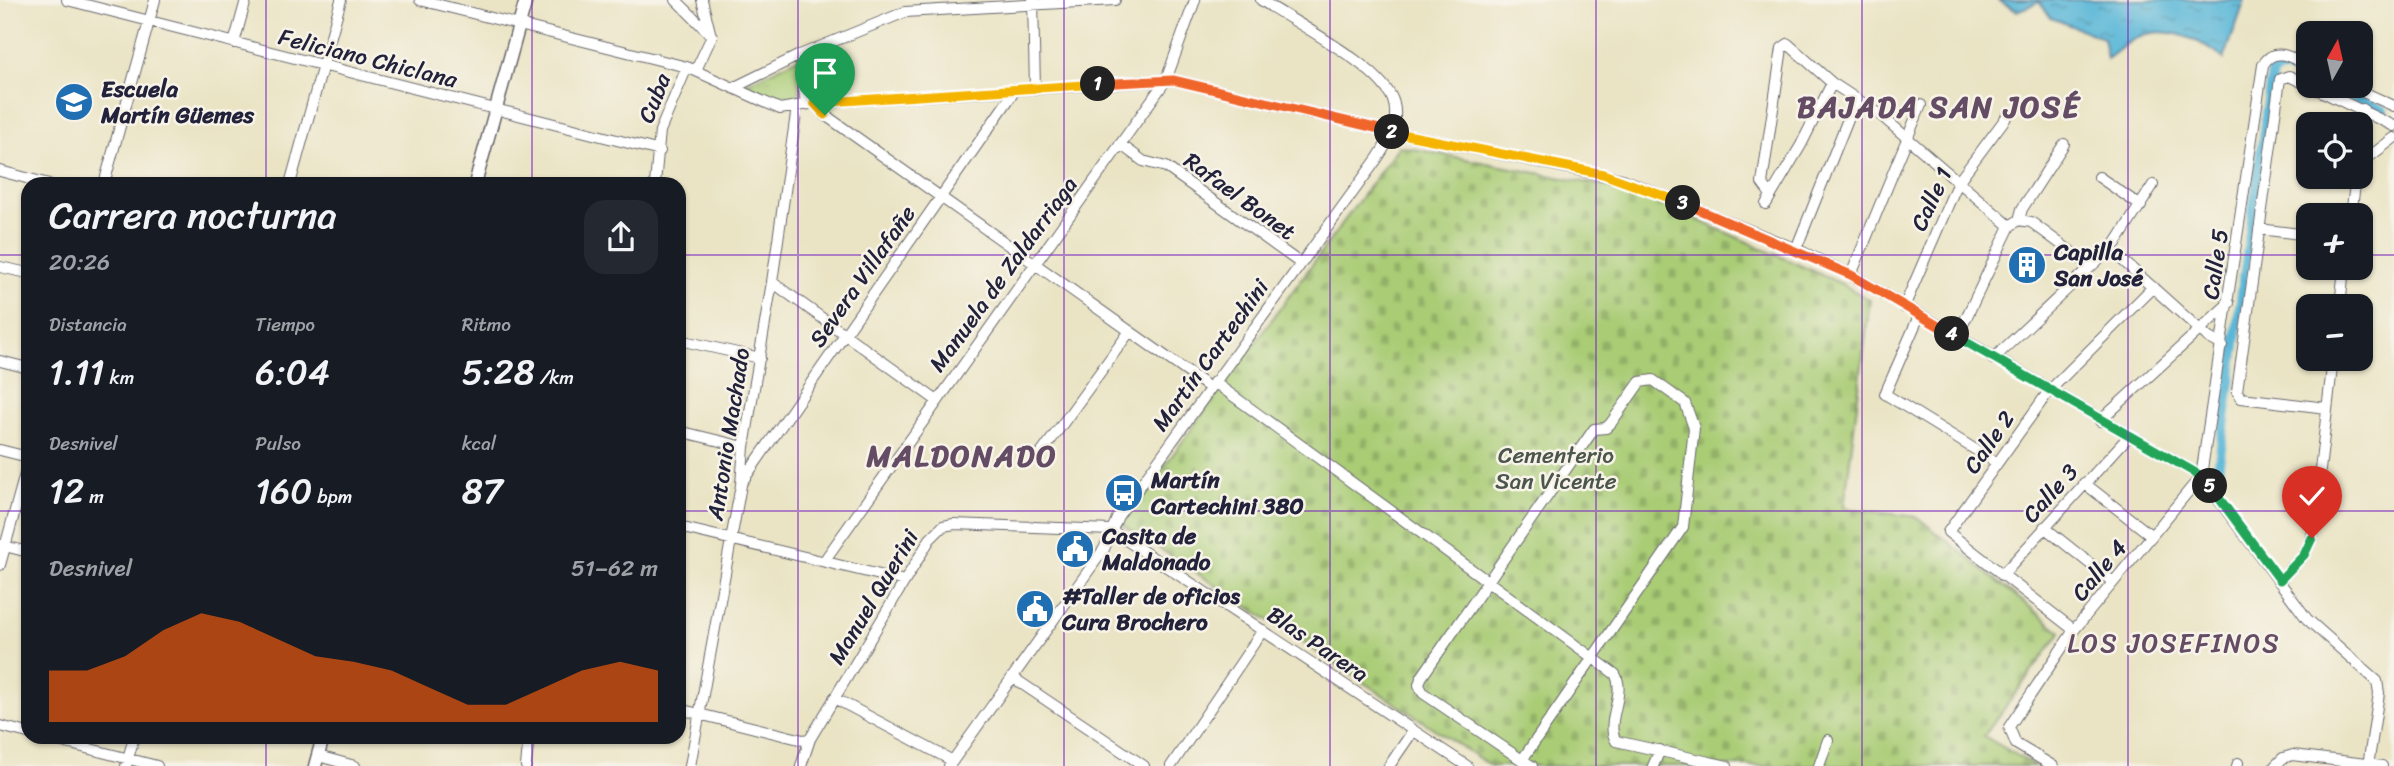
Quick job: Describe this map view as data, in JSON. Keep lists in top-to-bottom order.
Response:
{
  "streets": {
    "street": [
      "Feliciano Chiclana",
      "Cuba",
      "Rafael Bonet",
      "Calle 1",
      "Calle 5",
      "Manuela de Zaldarriaga",
      "Severa Villafañe",
      "Martín Cartechini",
      "Antonio Machado",
      "Calle 2",
      "Calle 3",
      "Calle 4",
      "Manuel Querini",
      "Blas Parera"
    ]
  },
  "crossings": [
    ["Feliciano Chiclana", "Cuba"],
    ["Rafael Bonet", "Manuela de Zaldarriaga"],
    ["Rafael Bonet", "Martín Cartechini"],
    ["Calle 5", "Calle 4"],
    ["Severa Villafañe", "Antonio Machado"],
    ["Martín Cartechini", "Manuel Querini"],
    ["Martín Cartechini", "Blas Parera"],
    ["Calle 2", "Calle 3"],
    ["Manuel Querini", "Blas Parera"]
  ],
  "districts": ["BAJADA SAN JOSÉ", "MALDONADO", "LOS JOSEFINOS"],
  "parks": ["Cementerio San Vicente"],
  "places": {
    "school or university": ["Escuela Martín Güemes"],
    "building": ["Capilla San José"],
    "bus stop": ["Martín Cartechini 380"],
    "public building": ["Casita de Maldonado", "#Taller de oficios Cura Brochero"]
  },
  "north": "top",
  "page": {
    "map_buttons": ["+", "−"],
    "pins": [
      "1",
      "2",
      "3",
      "4",
      "5"
    ],
    "heading": ["Carrera nocturna", "20:26"],
    "stats": [
      ["Distancia", "1.11 km"],
      ["Tiempo", "6:04"],
      ["Ritmo", "5:28 /km"],
      ["Desnivel", "12 m"],
      ["Pulso", "160 bpm"],
      ["kcal", "87"]
    ],
    "chart": ["Desnivel", "51–62 m"]
  }
}
